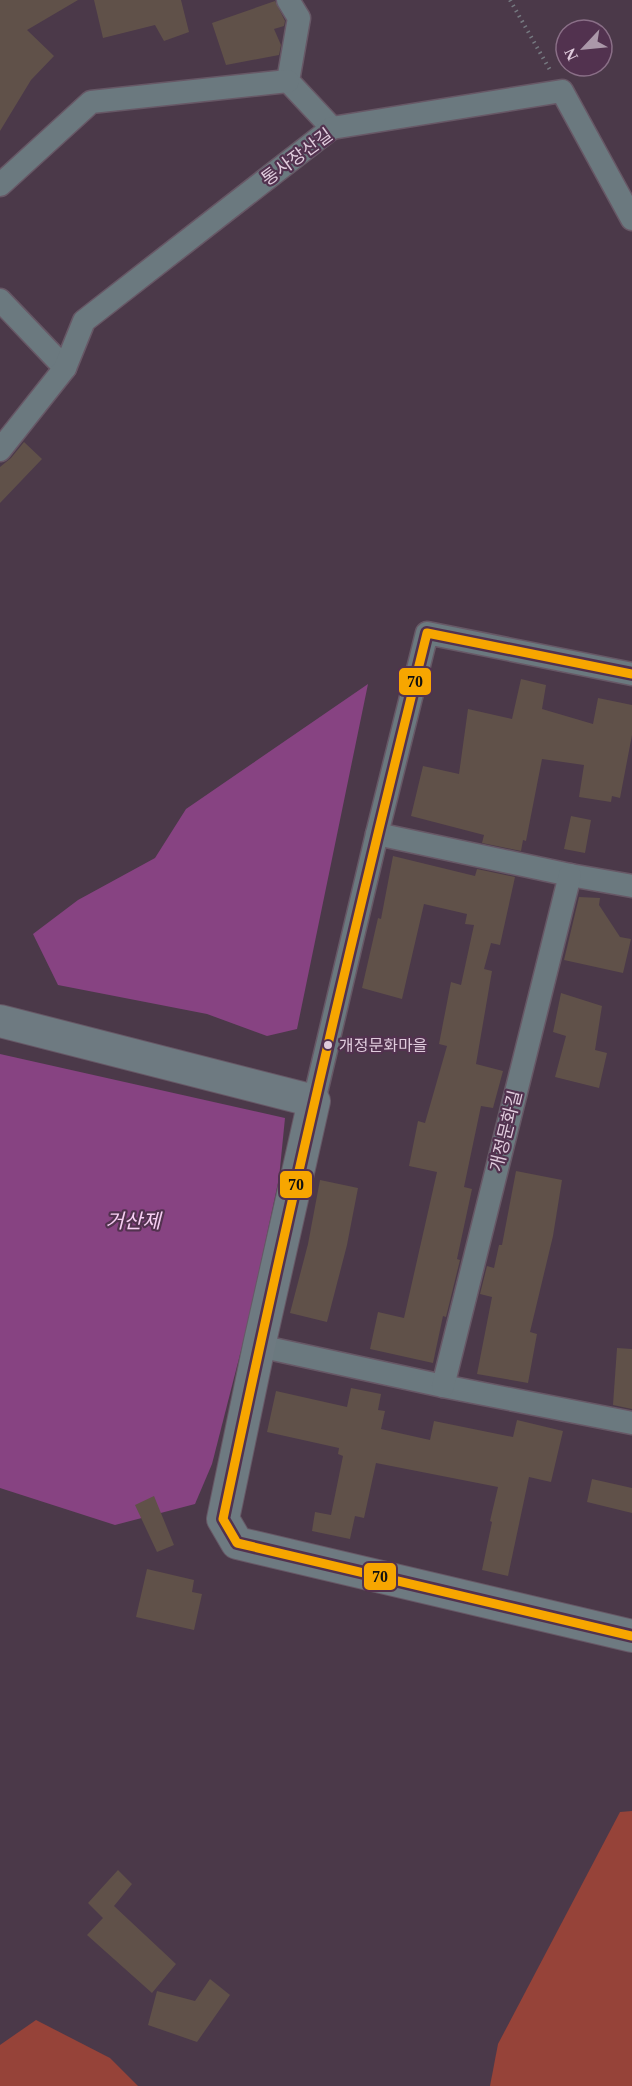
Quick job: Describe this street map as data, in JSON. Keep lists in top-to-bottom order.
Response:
{
  "streets": {
    "street": ["통사장산길", "개정문화길"]
  },
  "water": ["거산제"],
  "places": ["개정문화마을"],
  "lines": ["transit line 70"],
  "north": "bottom left"
}
